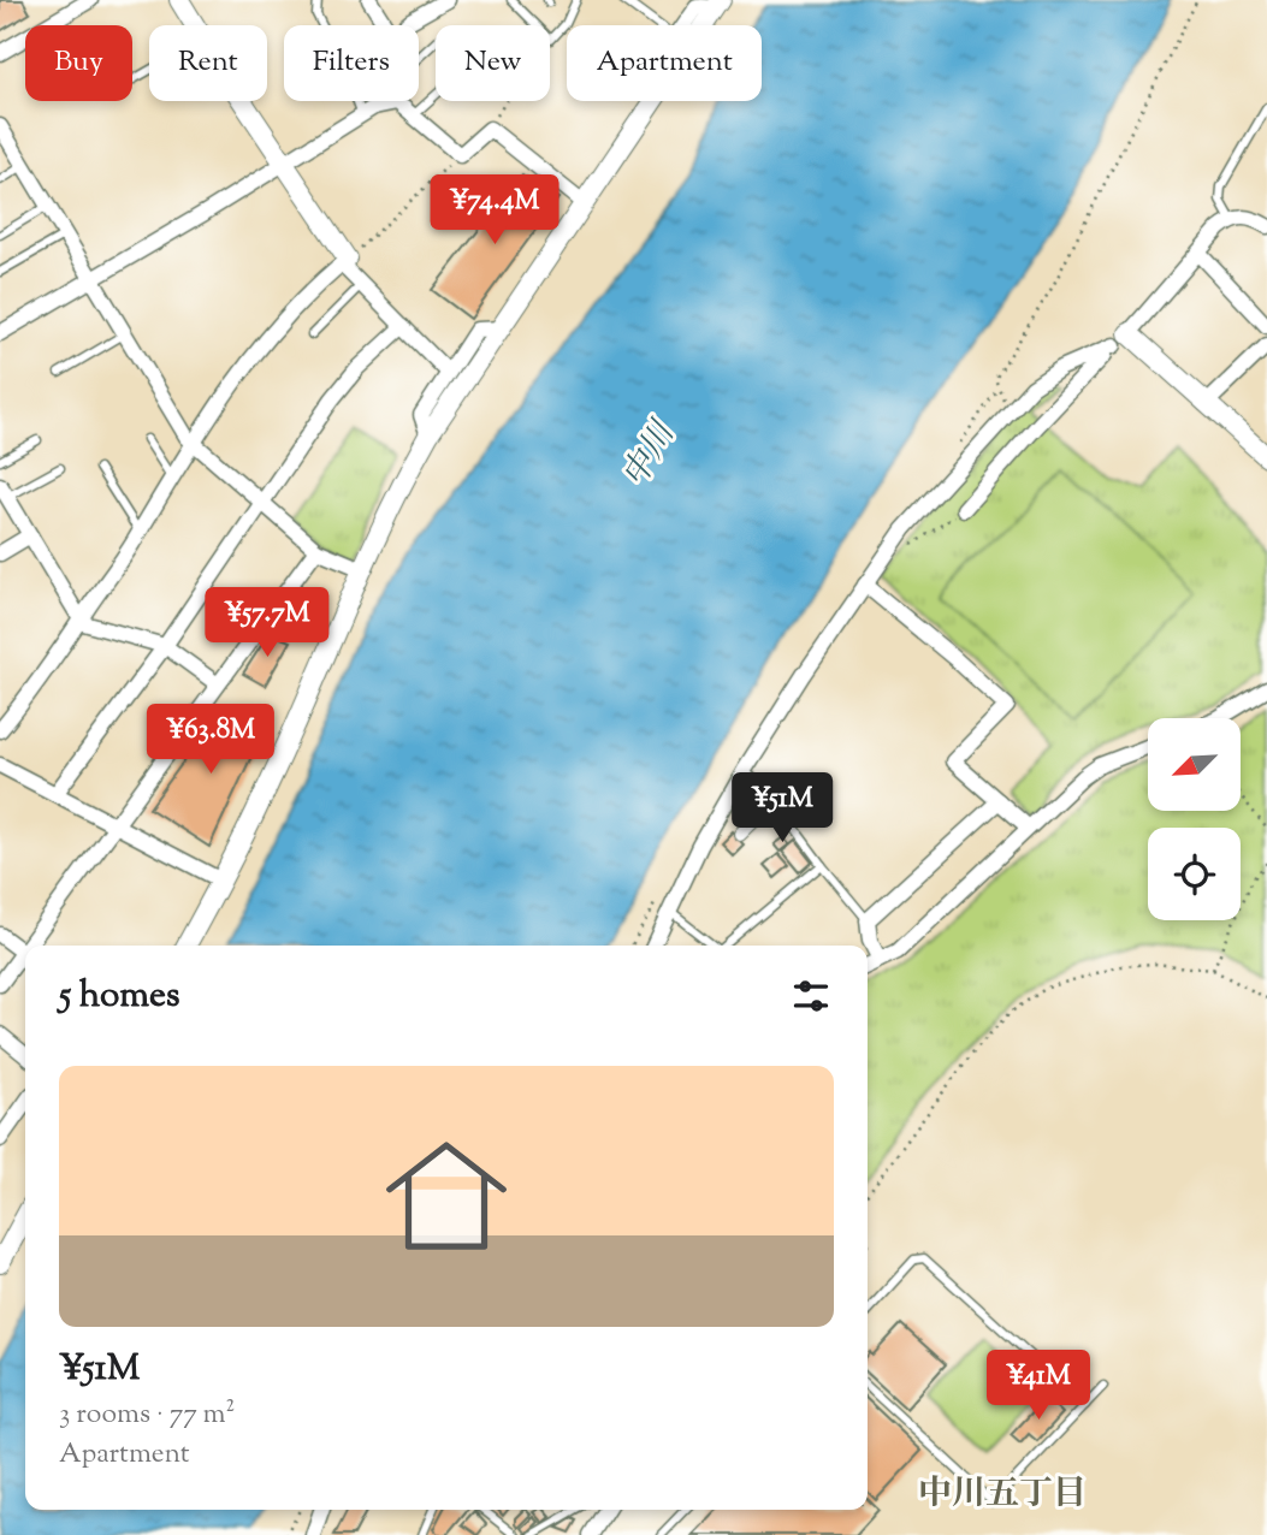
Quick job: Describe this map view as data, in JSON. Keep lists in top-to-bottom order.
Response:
{
  "districts": ["中川五丁目"],
  "water": ["中川"],
  "north": "bottom left",
  "page": {
    "chip": [
      "Buy",
      "Rent",
      "Filters",
      "New",
      "Apartment"
    ],
    "price": [
      "¥74.4M",
      "¥57.7M",
      "¥63.8M",
      "¥51M",
      "¥41M"
    ],
    "heading": "5 homes",
    "list": [
      {
        "name": "¥51M",
        "note": "3 rooms · 77 m² · Apartment"
      }
    ]
  }
}
